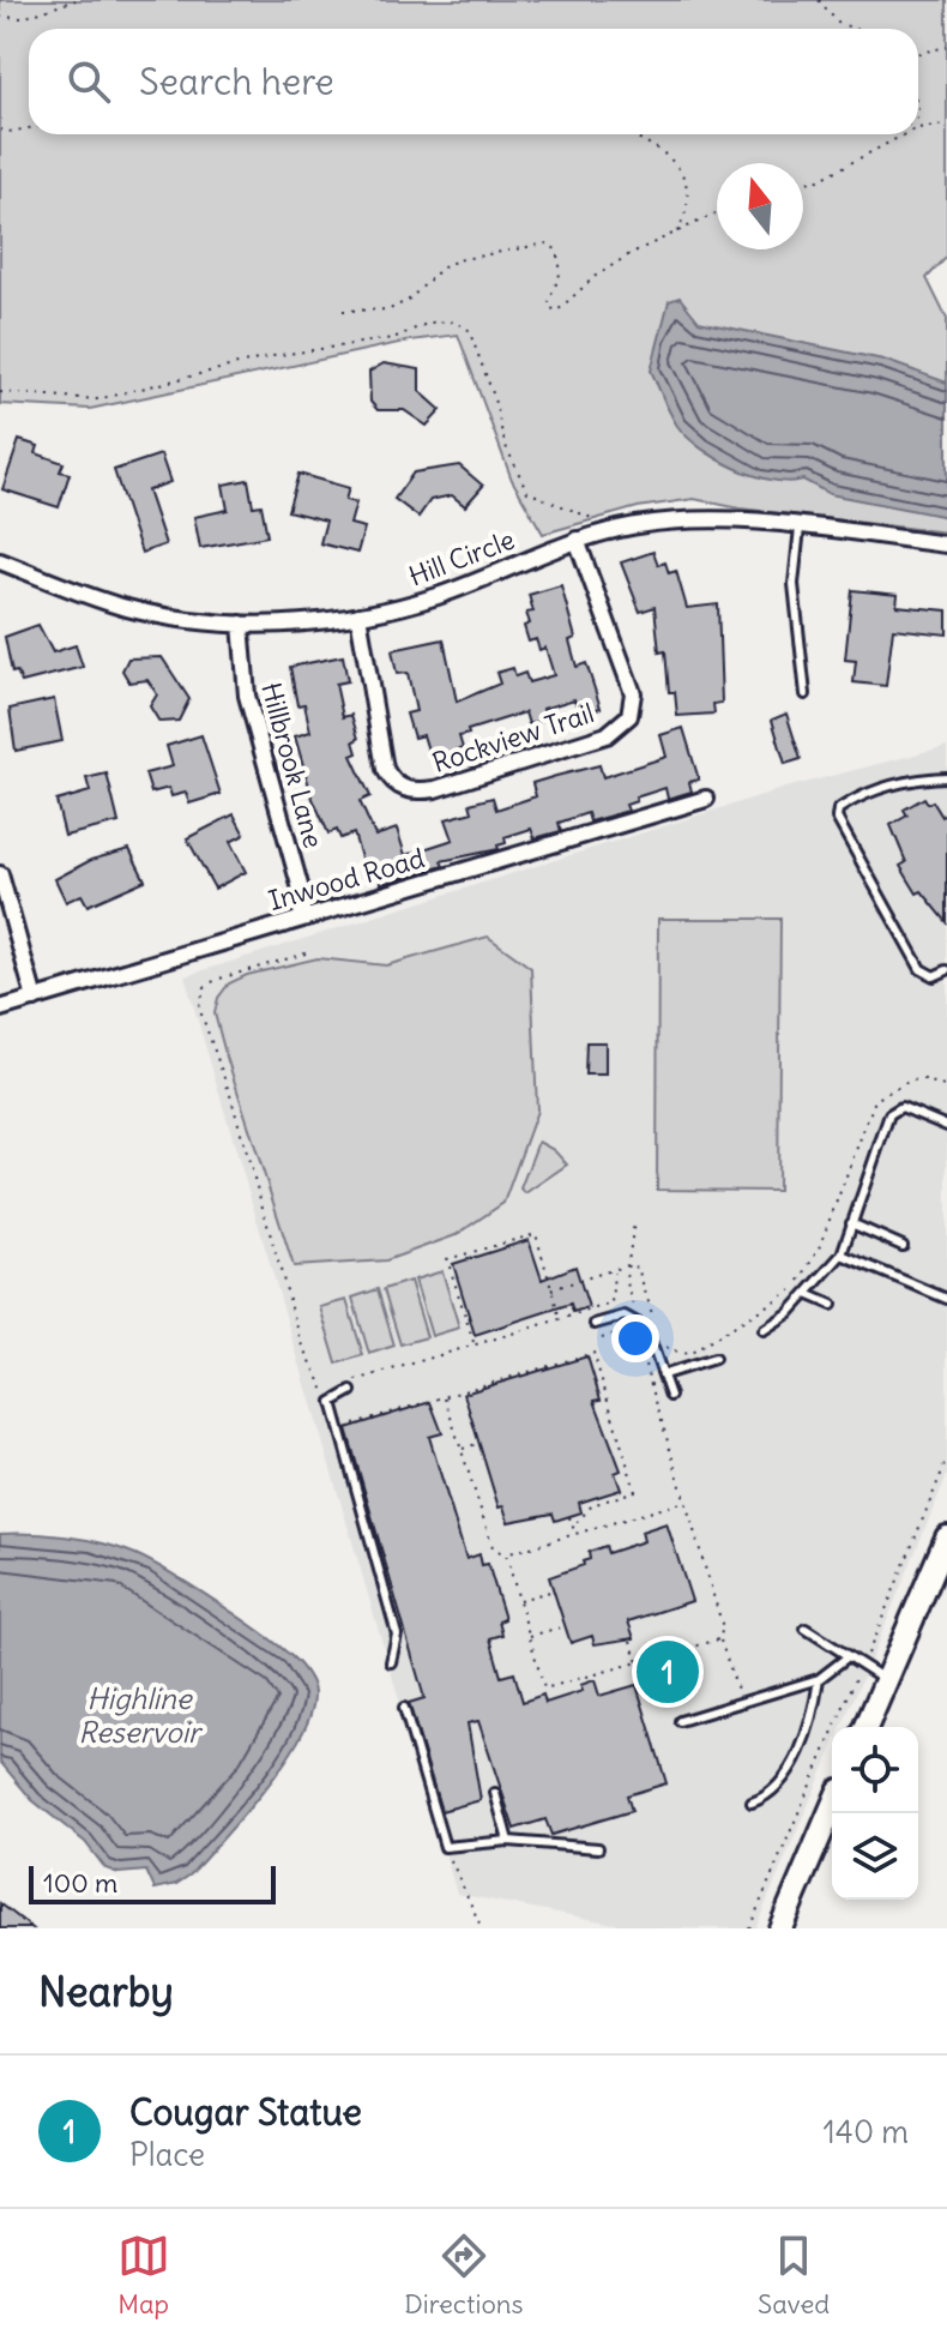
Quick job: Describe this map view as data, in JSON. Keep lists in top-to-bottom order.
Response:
{
  "streets": {
    "street": [
      "Hill Circle",
      "Rockview Trail",
      "Hillbrook Lane",
      "Inwood Road"
    ]
  },
  "crossings": [
    ["Hill Circle", "Rockview Trail"],
    ["Hill Circle", "Hillbrook Lane"],
    ["Hillbrook Lane", "Inwood Road"]
  ],
  "water": ["Highline Reservoir"],
  "scale_bar": "100 m",
  "north": "top",
  "page": {
    "search": "Search here",
    "pins": "1",
    "scale": "100 m",
    "heading": "Nearby",
    "list": [
      {
        "mark": "1",
        "name": "Cougar Statue",
        "note": "Place",
        "value": "140 m"
      }
    ],
    "nav": ["Map", "Directions", "Saved"]
  }
}
